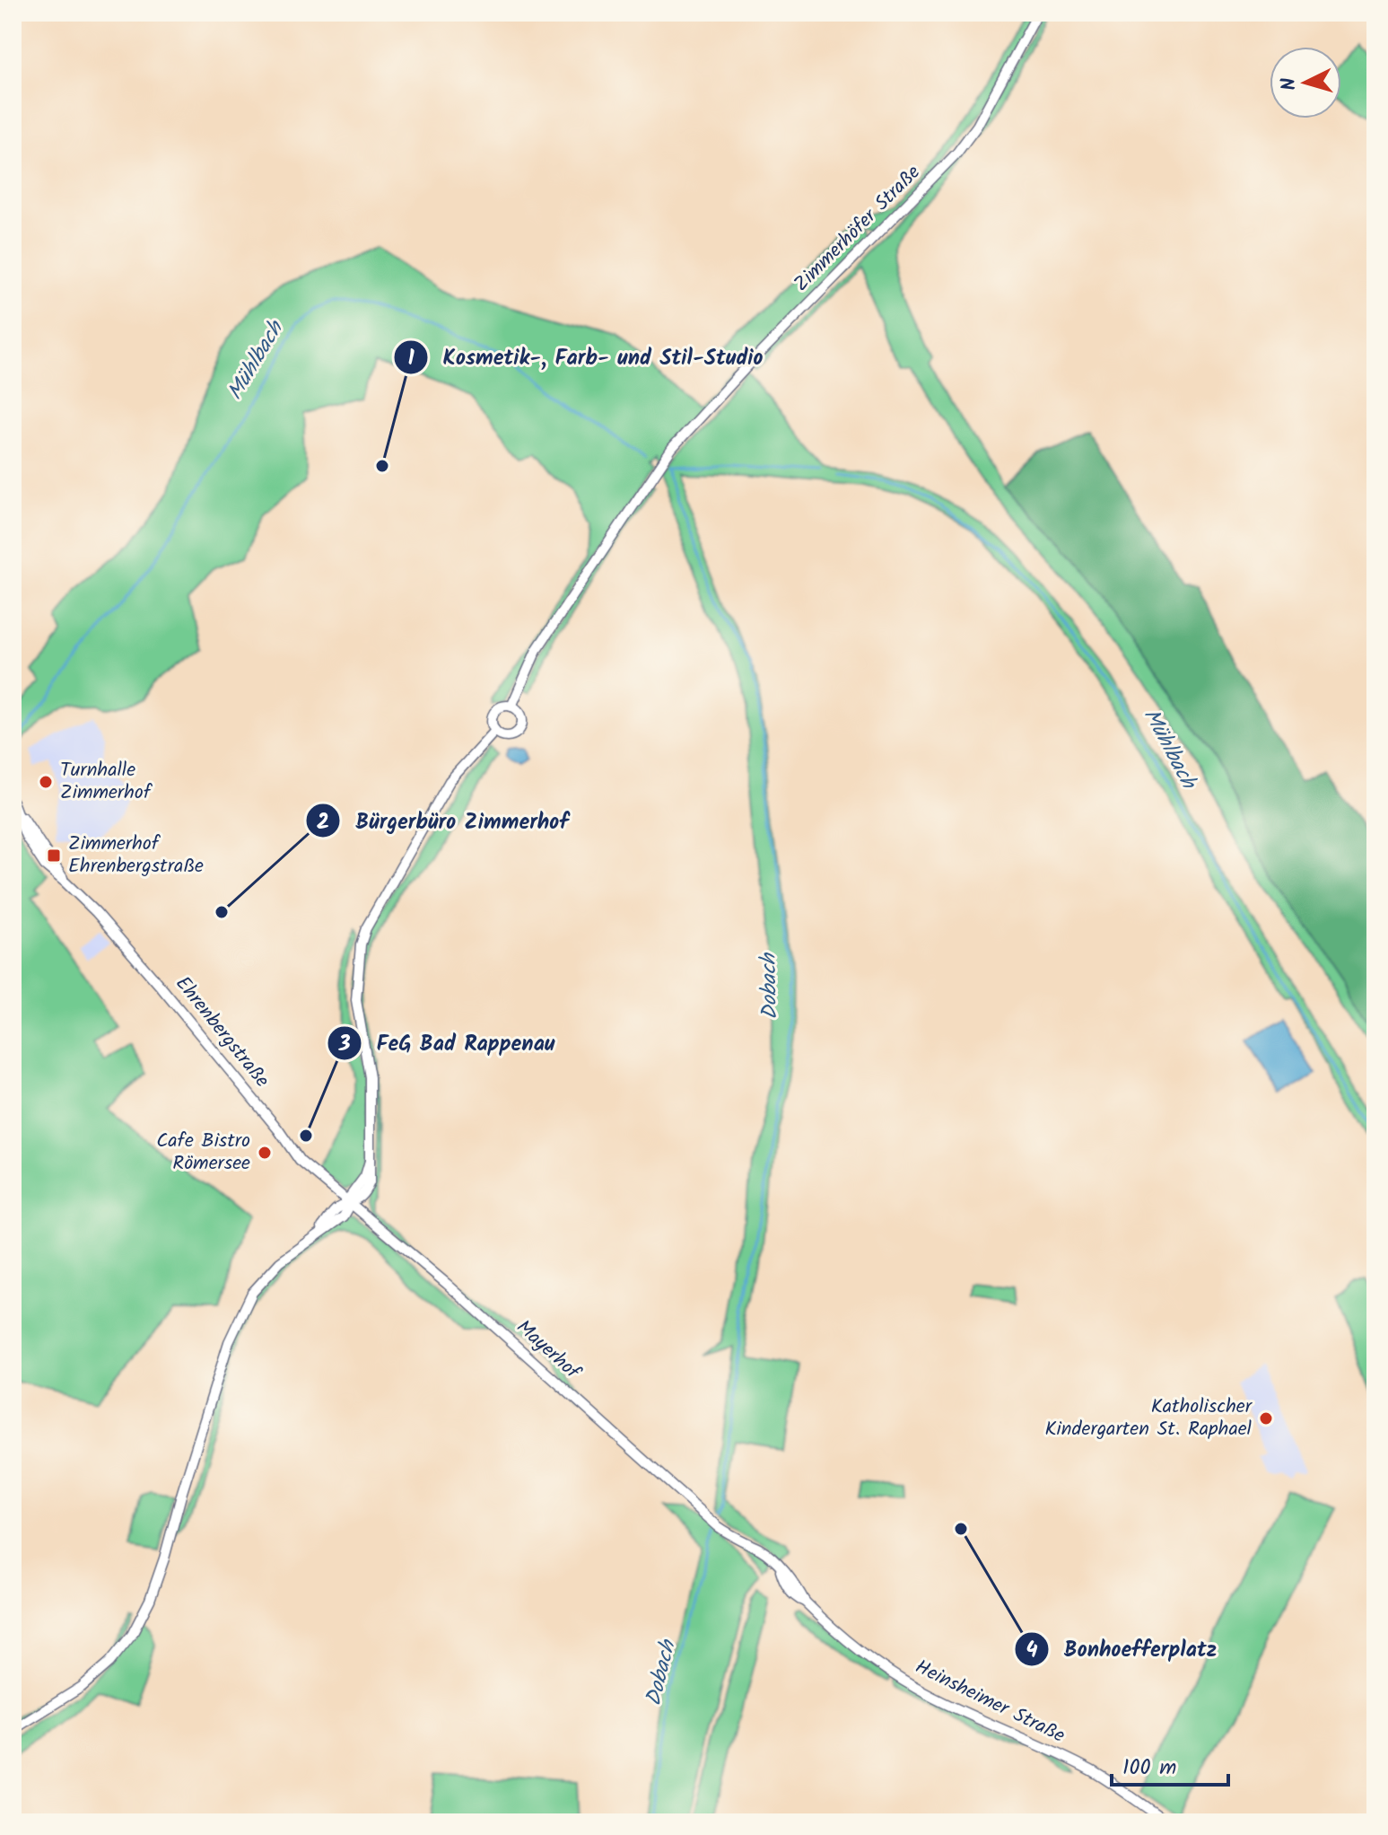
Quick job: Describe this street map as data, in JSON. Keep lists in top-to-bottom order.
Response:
{
  "streets": {
    "street": [
      "Zimmerhöfer Straße",
      "Ehrenbergstraße",
      "Mayerhof",
      "Heinsheimer Straße"
    ]
  },
  "crossings": [
    ["Ehrenbergstraße", "Mayerhof"],
    ["Mayerhof", "Heinsheimer Straße"]
  ],
  "water": ["Mühlbach", "Dobach"],
  "places": {
    "other": [
      "Kosmetik-, Farb- und Stil-Studio",
      "Turnhalle Zimmerhof",
      "Bürgerbüro Zimmerhof",
      "FeG Bad Rappenau",
      "Cafe Bistro Römersee",
      "Katholischer Kindergarten St. Raphael",
      "Bonhoefferplatz"
    ],
    "transit": ["Zimmerhof Ehrenbergstraße"]
  },
  "scale_bar": "100 m",
  "north": "left"
}
